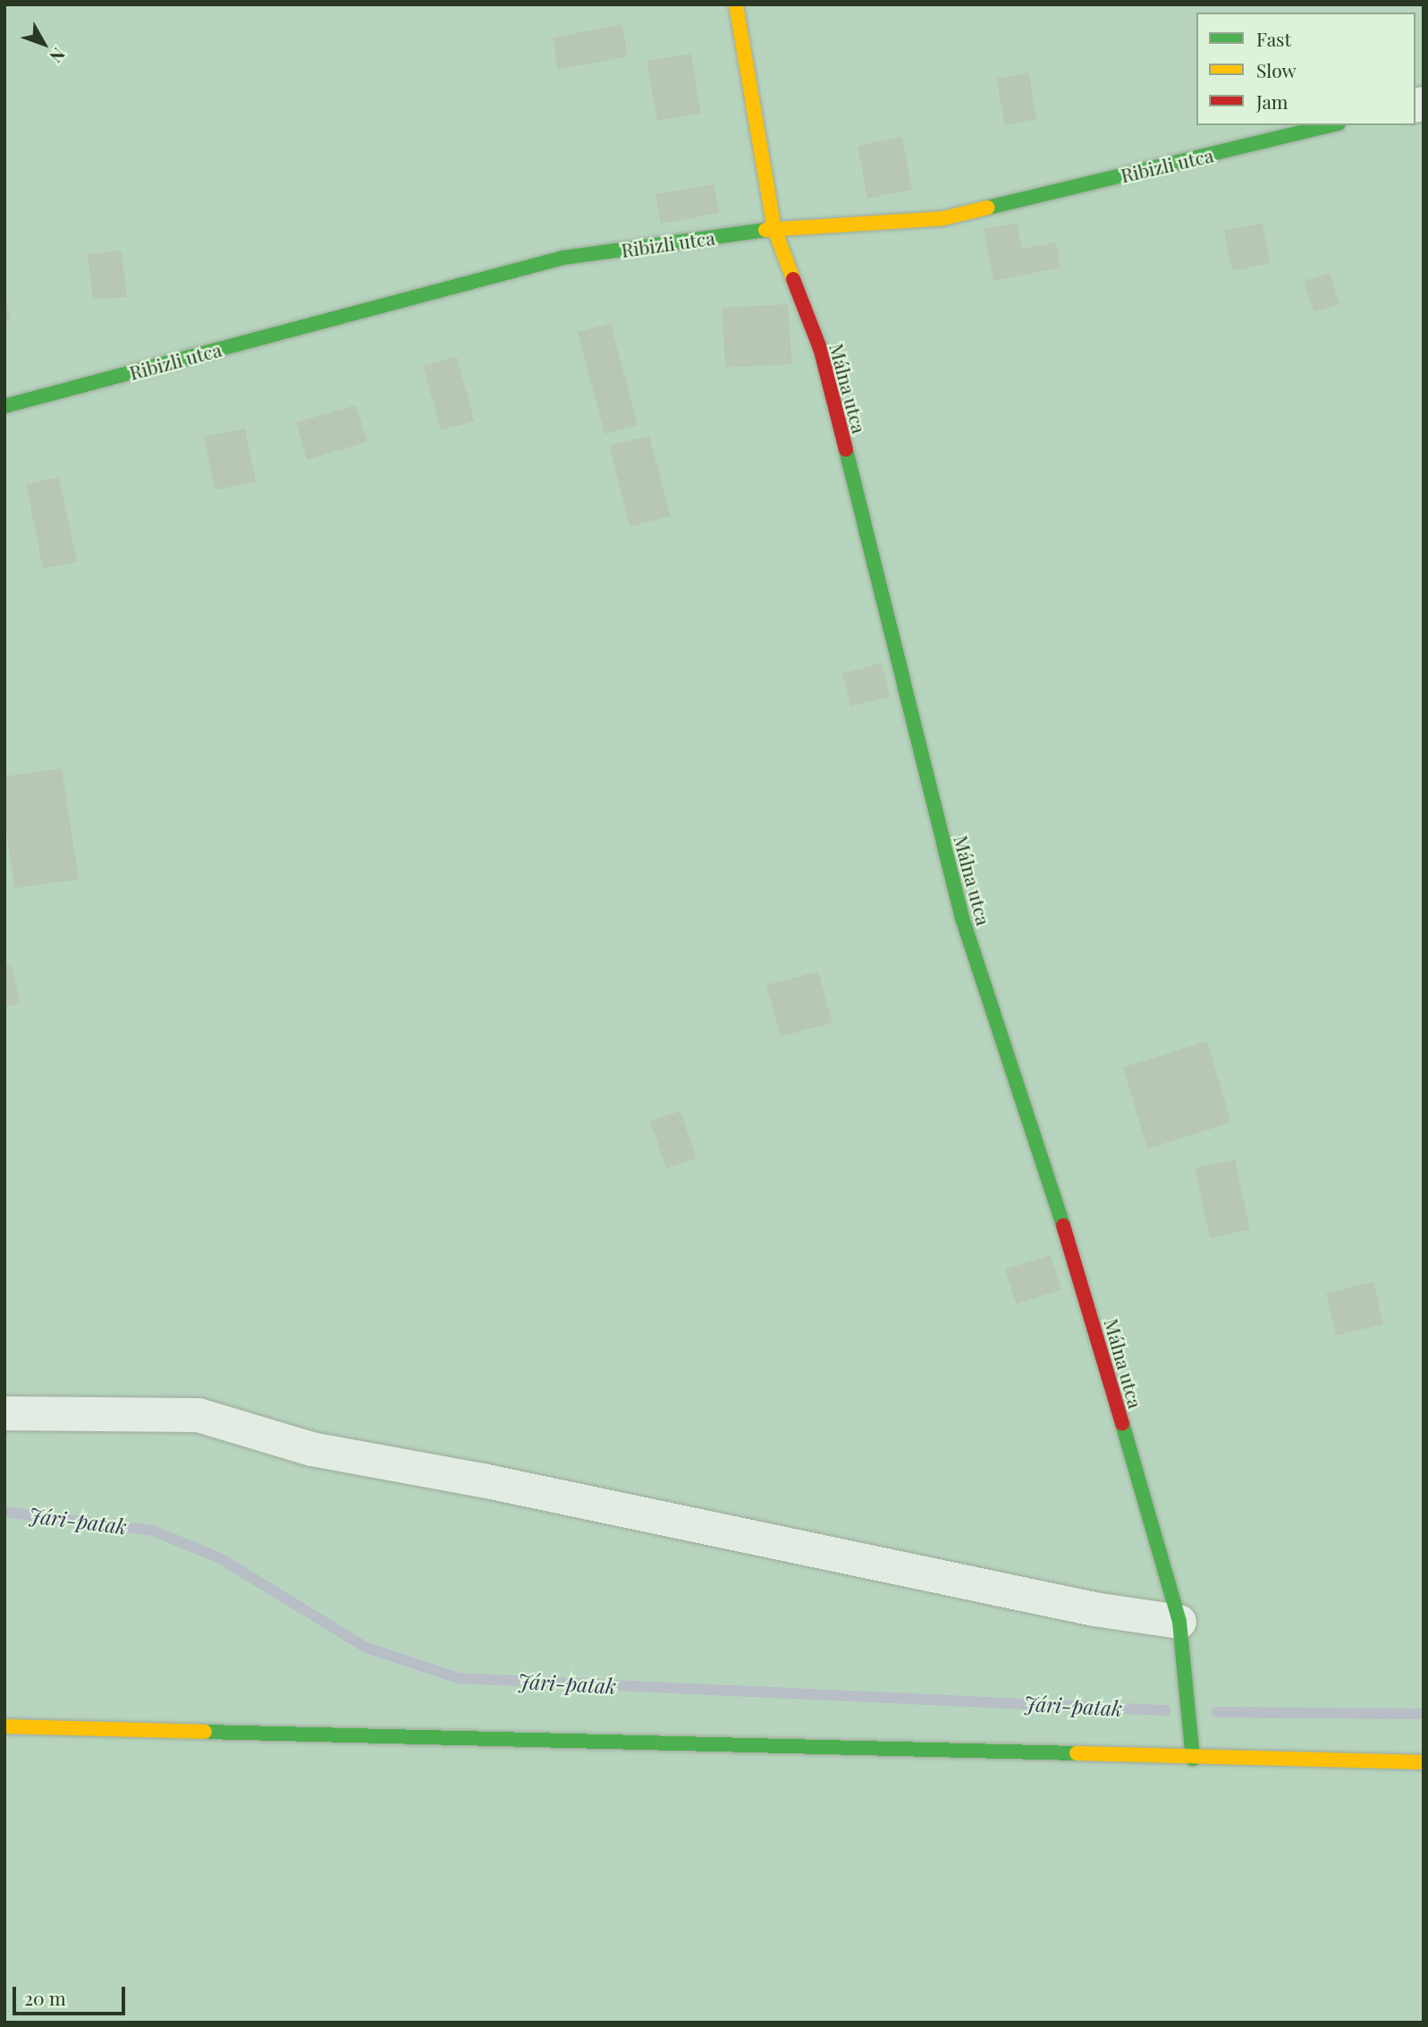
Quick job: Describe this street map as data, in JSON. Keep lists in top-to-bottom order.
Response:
{
  "streets": {
    "street": ["Ribizli utca", "Málna utca"]
  },
  "crossings": [
    ["Ribizli utca", "Málna utca"]
  ],
  "water": ["Jári-patak"],
  "legend": ["Fast", "Slow", "Jam"],
  "scale_bar": "20 m",
  "north": "bottom right"
}
